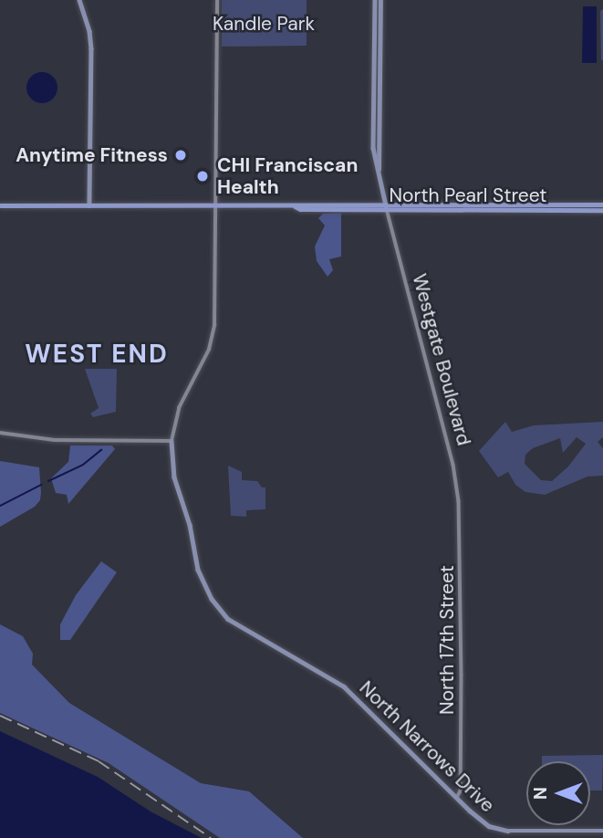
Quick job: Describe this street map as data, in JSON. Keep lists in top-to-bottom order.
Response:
{
  "streets": {
    "main road": ["North Pearl Street", "North Narrows Drive"],
    "street": ["Westgate Boulevard", "North 17th Street"]
  },
  "crossings": [
    ["North Pearl Street", "Westgate Boulevard"],
    ["Westgate Boulevard", "North 17th Street"],
    ["North 17th Street", "North Narrows Drive"]
  ],
  "districts": ["WEST END"],
  "parks": ["Kandle Park"],
  "places": ["Anytime Fitness", "CHI Franciscan Health"],
  "north": "left"
}
